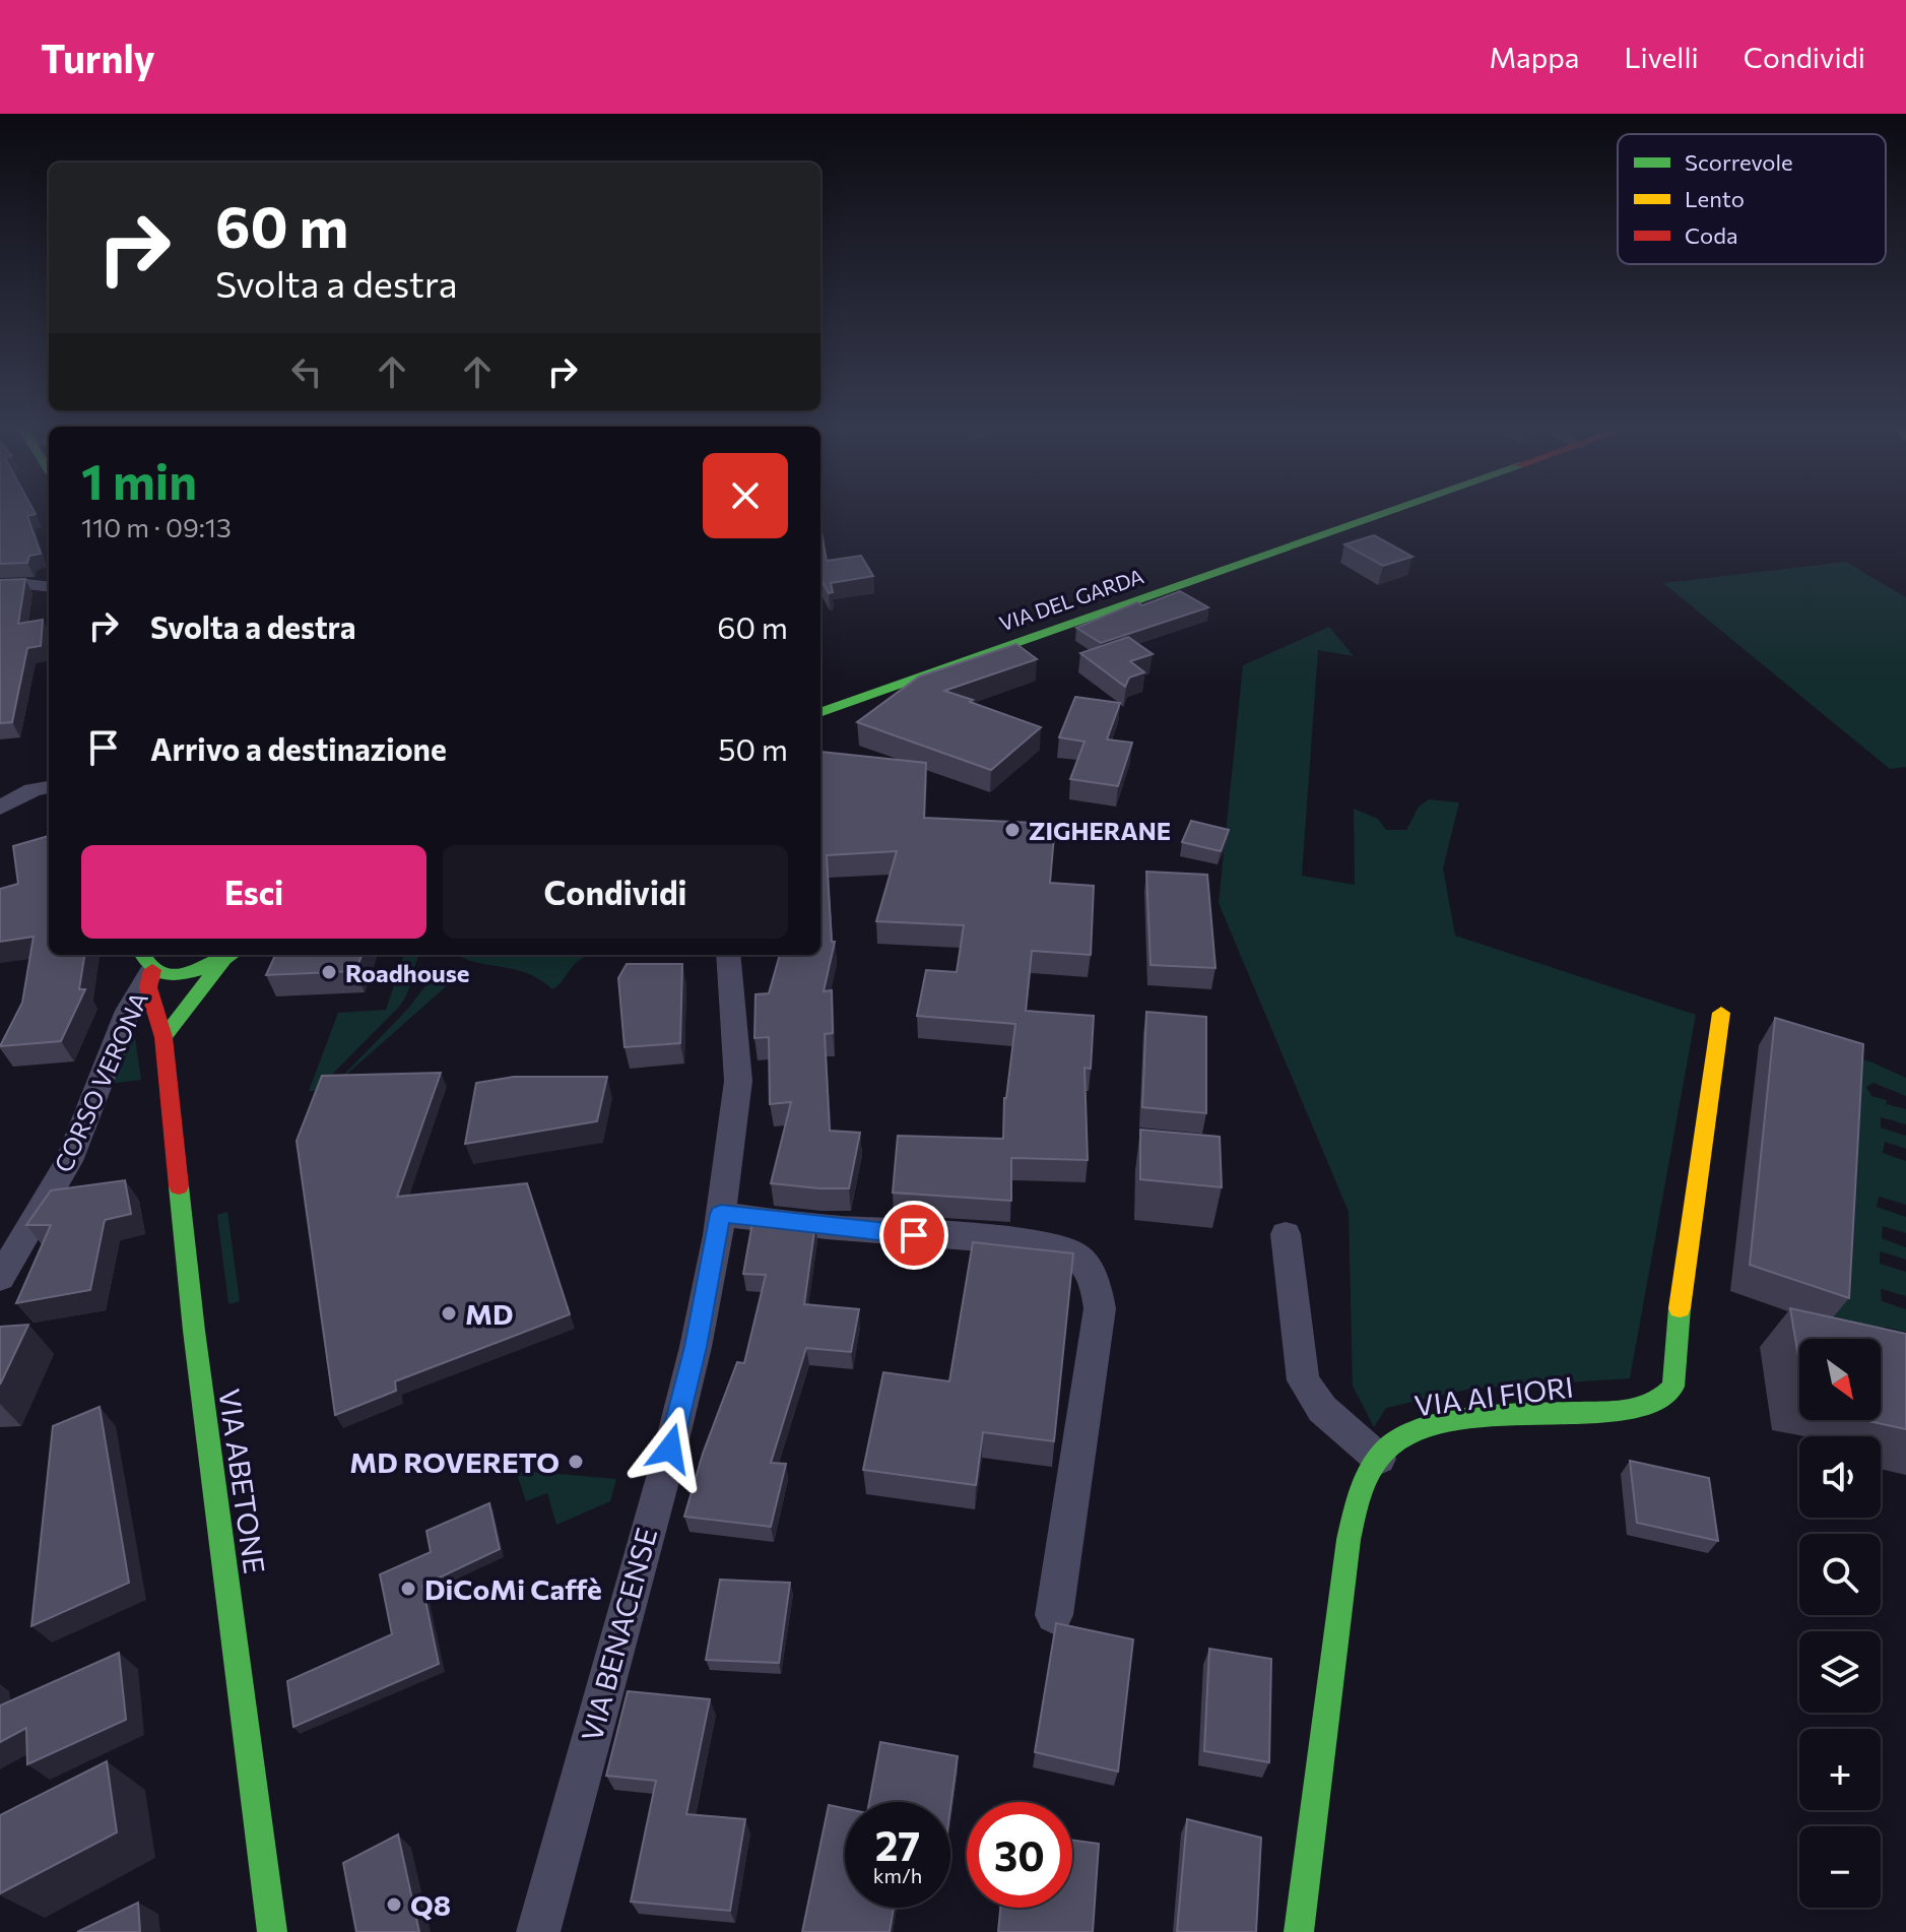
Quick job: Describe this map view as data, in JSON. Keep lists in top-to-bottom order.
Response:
{
  "streets": {
    "street": [
      "VIA DEL GARDA",
      "CORSO VERONA",
      "VIA AI FIORI",
      "VIA ABETONE",
      "VIA BENACENSE"
    ]
  },
  "crossings": [
    ["CORSO VERONA", "VIA ABETONE"]
  ],
  "places": [
    "ZIGHERANE",
    "Roadhouse",
    "MD",
    "MD ROVERETO",
    "DiCoMi Caffè",
    "Q8"
  ],
  "legend": ["Scorrevole", "Lento", "Coda"],
  "north": "bottom right",
  "page": {
    "header": "Turnly",
    "nav": ["Mappa", "Livelli", "Condividi"],
    "turn": ["60 m", "Svolta a destra"],
    "heading": ["1 min", "110 m · 09:13"],
    "list": [
      {
        "name": "Svolta a destra",
        "value": "60 m"
      },
      {
        "name": "Arrivo a destinazione",
        "value": "50 m"
      }
    ],
    "buttons": ["Esci", "Condividi"],
    "map_buttons": ["+", "−"],
    "speed": "27 km/h",
    "limit": "30"
  }
}
